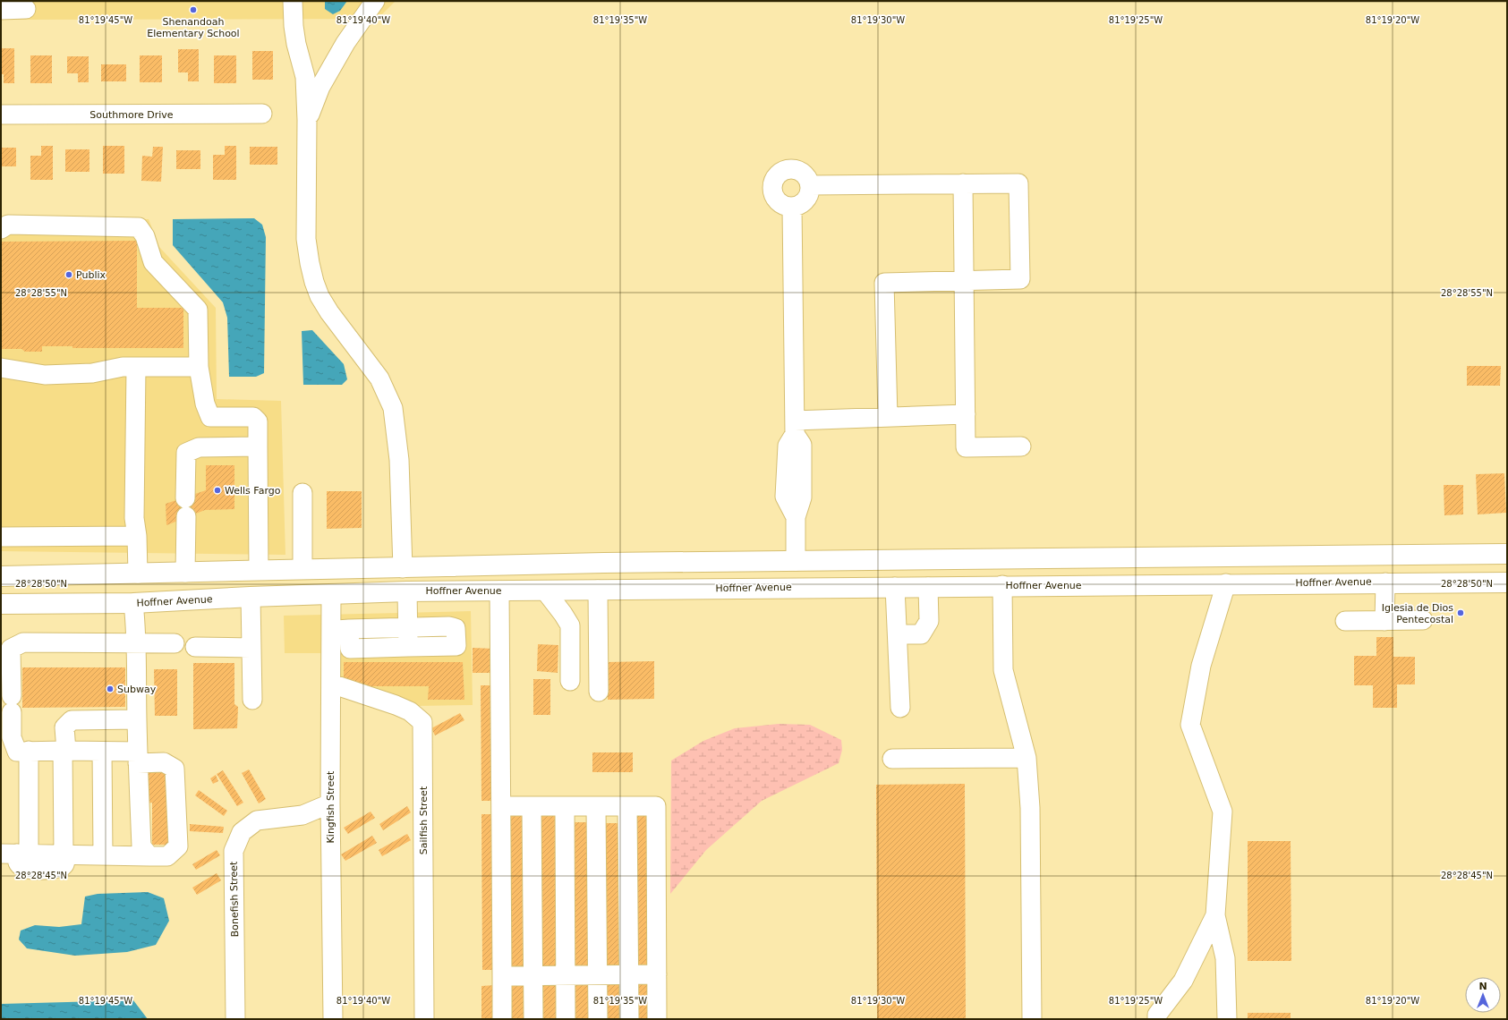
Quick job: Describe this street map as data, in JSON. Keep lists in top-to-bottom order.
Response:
{
  "streets": {
    "main road": ["Hoffner Avenue"],
    "street": [
      "Southmore Drive",
      "Kingfish Street",
      "Sailfish Street",
      "Bonefish Street"
    ]
  },
  "crossings": [
    ["Hoffner Avenue", "Kingfish Street"],
    ["Kingfish Street", "Sailfish Street"],
    ["Kingfish Street", "Bonefish Street"]
  ],
  "places": [
    "Shenandoah Elementary School",
    "Publix",
    "Wells Fargo",
    "Iglesia de Dios Pentecostal",
    "Subway"
  ],
  "north": "top",
  "coordinates": [
    "81°19'45\"W",
    "81°19'40\"W",
    "81°19'35\"W",
    "81°19'30\"W",
    "81°19'25\"W",
    "81°19'20\"W",
    "28°28'55\"N",
    "28°28'50\"N",
    "28°28'45\"N"
  ]
}
